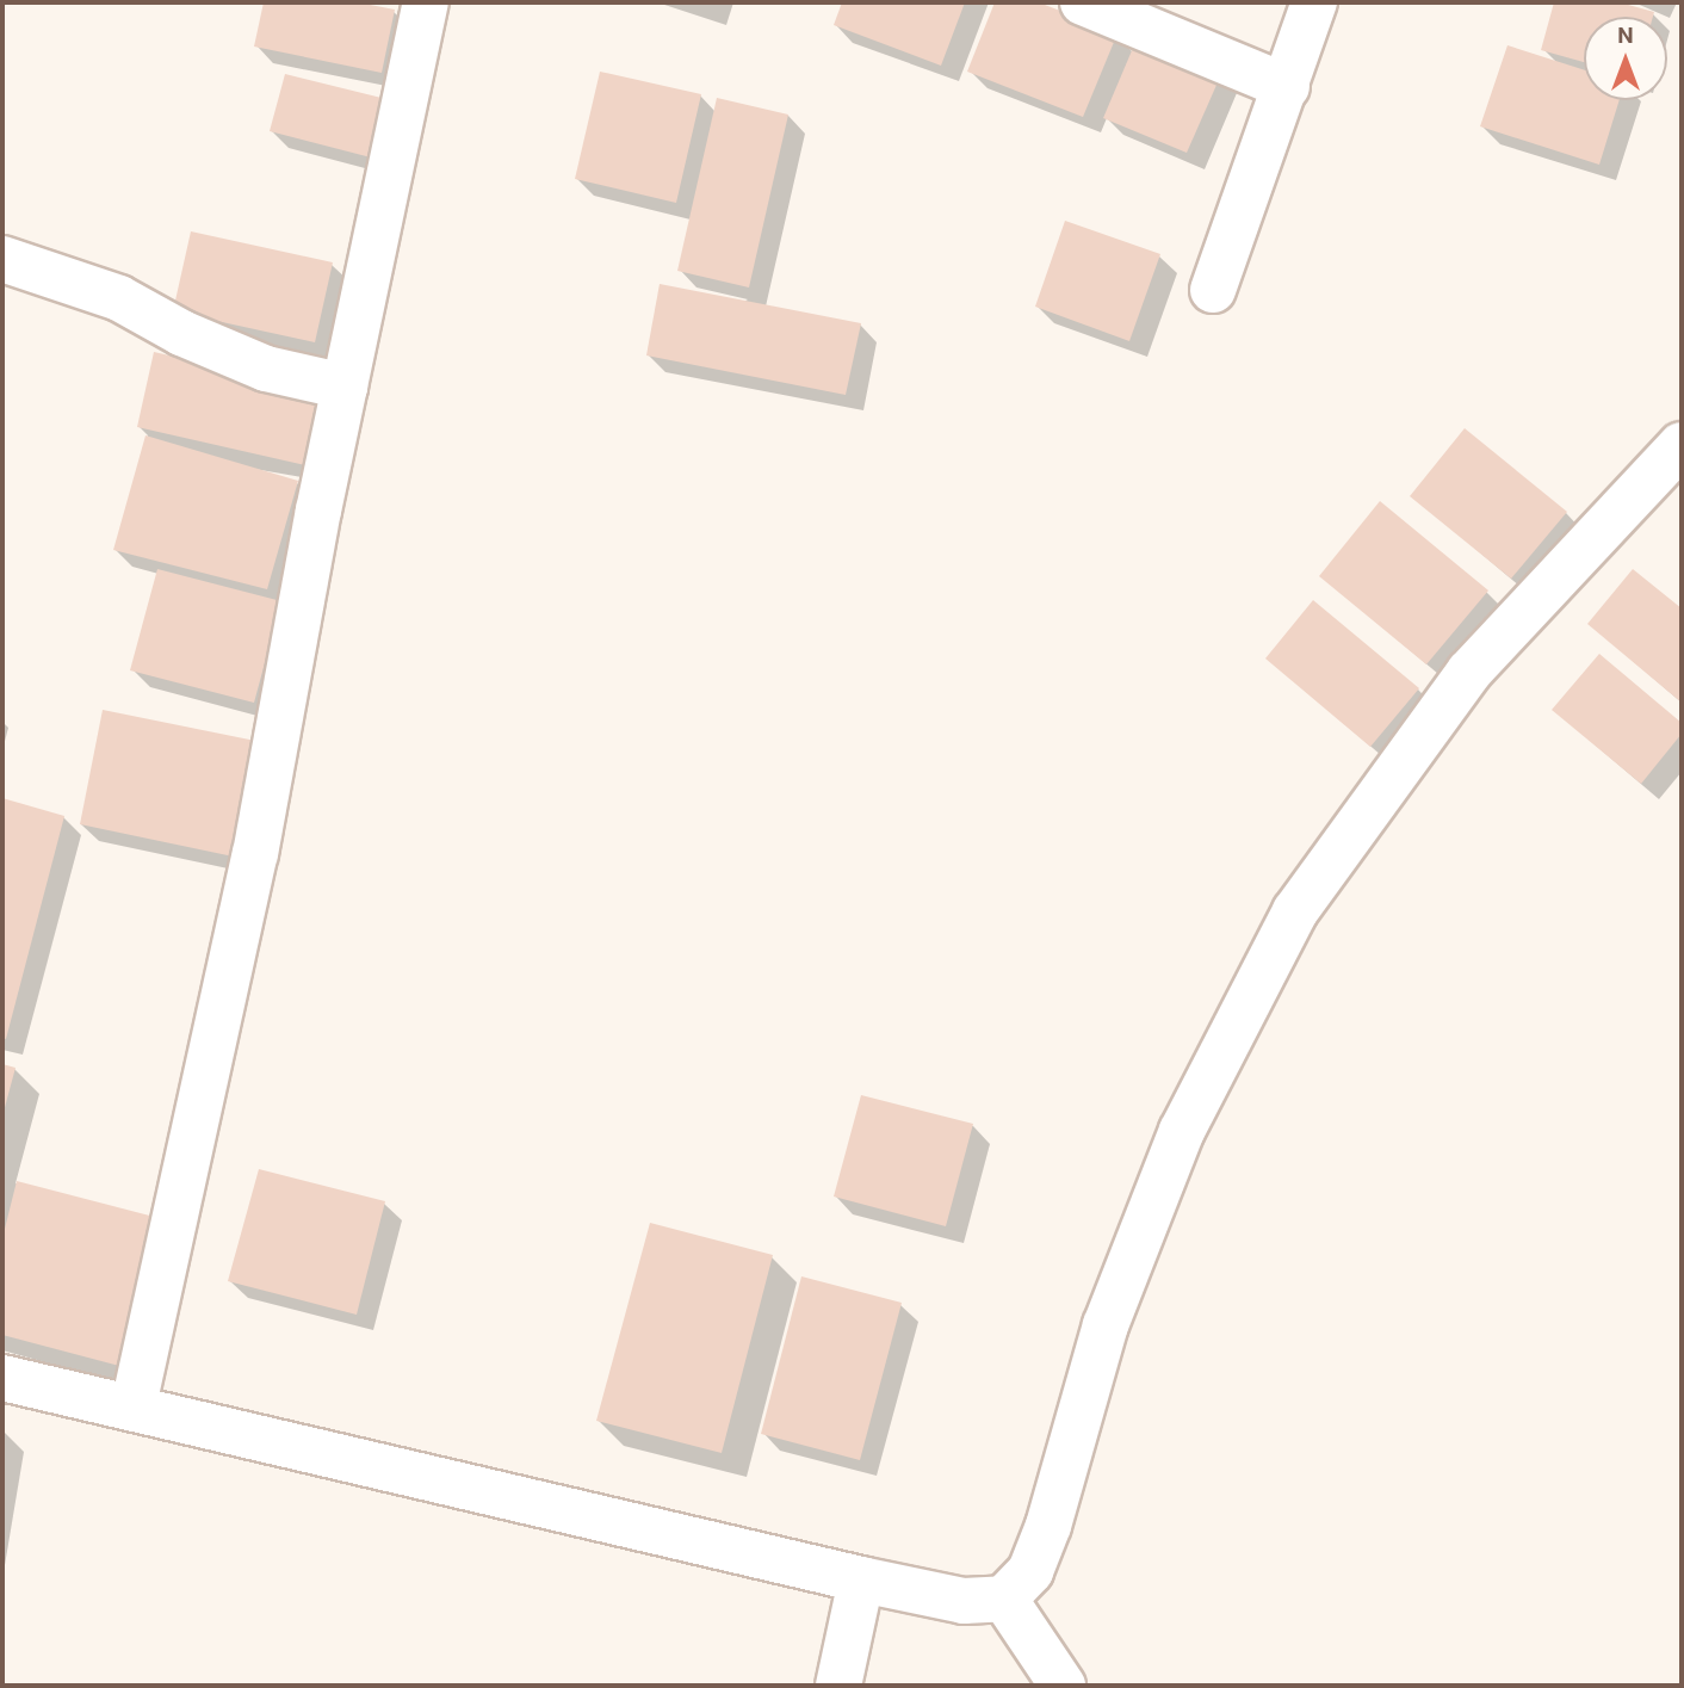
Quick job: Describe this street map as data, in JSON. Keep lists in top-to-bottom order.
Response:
{
  "north": "top"
}
